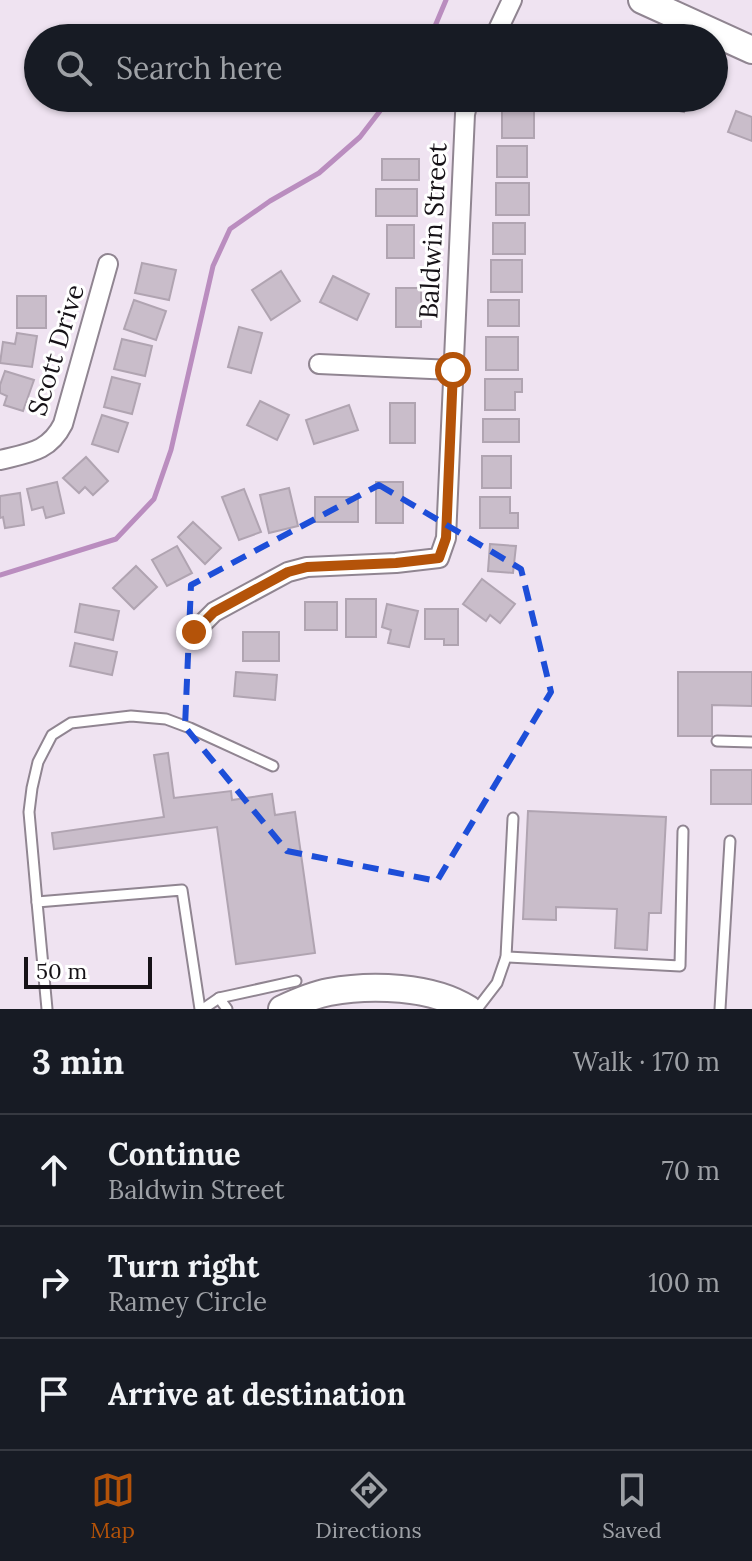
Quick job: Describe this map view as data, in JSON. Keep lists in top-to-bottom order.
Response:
{
  "streets": {
    "street": ["Baldwin Street", "Scott Drive"]
  },
  "scale_bar": "50 m",
  "page": {
    "search": "Search here",
    "scale": "50 m",
    "heading": ["3 min", "Walk · 170 m"],
    "list": [
      ["Continue", "Baldwin Street", "70 m"],
      ["Turn right", "Ramey Circle", "100 m"],
      "Arrive at destination"
    ],
    "nav": ["Map", "Directions", "Saved"]
  }
}
